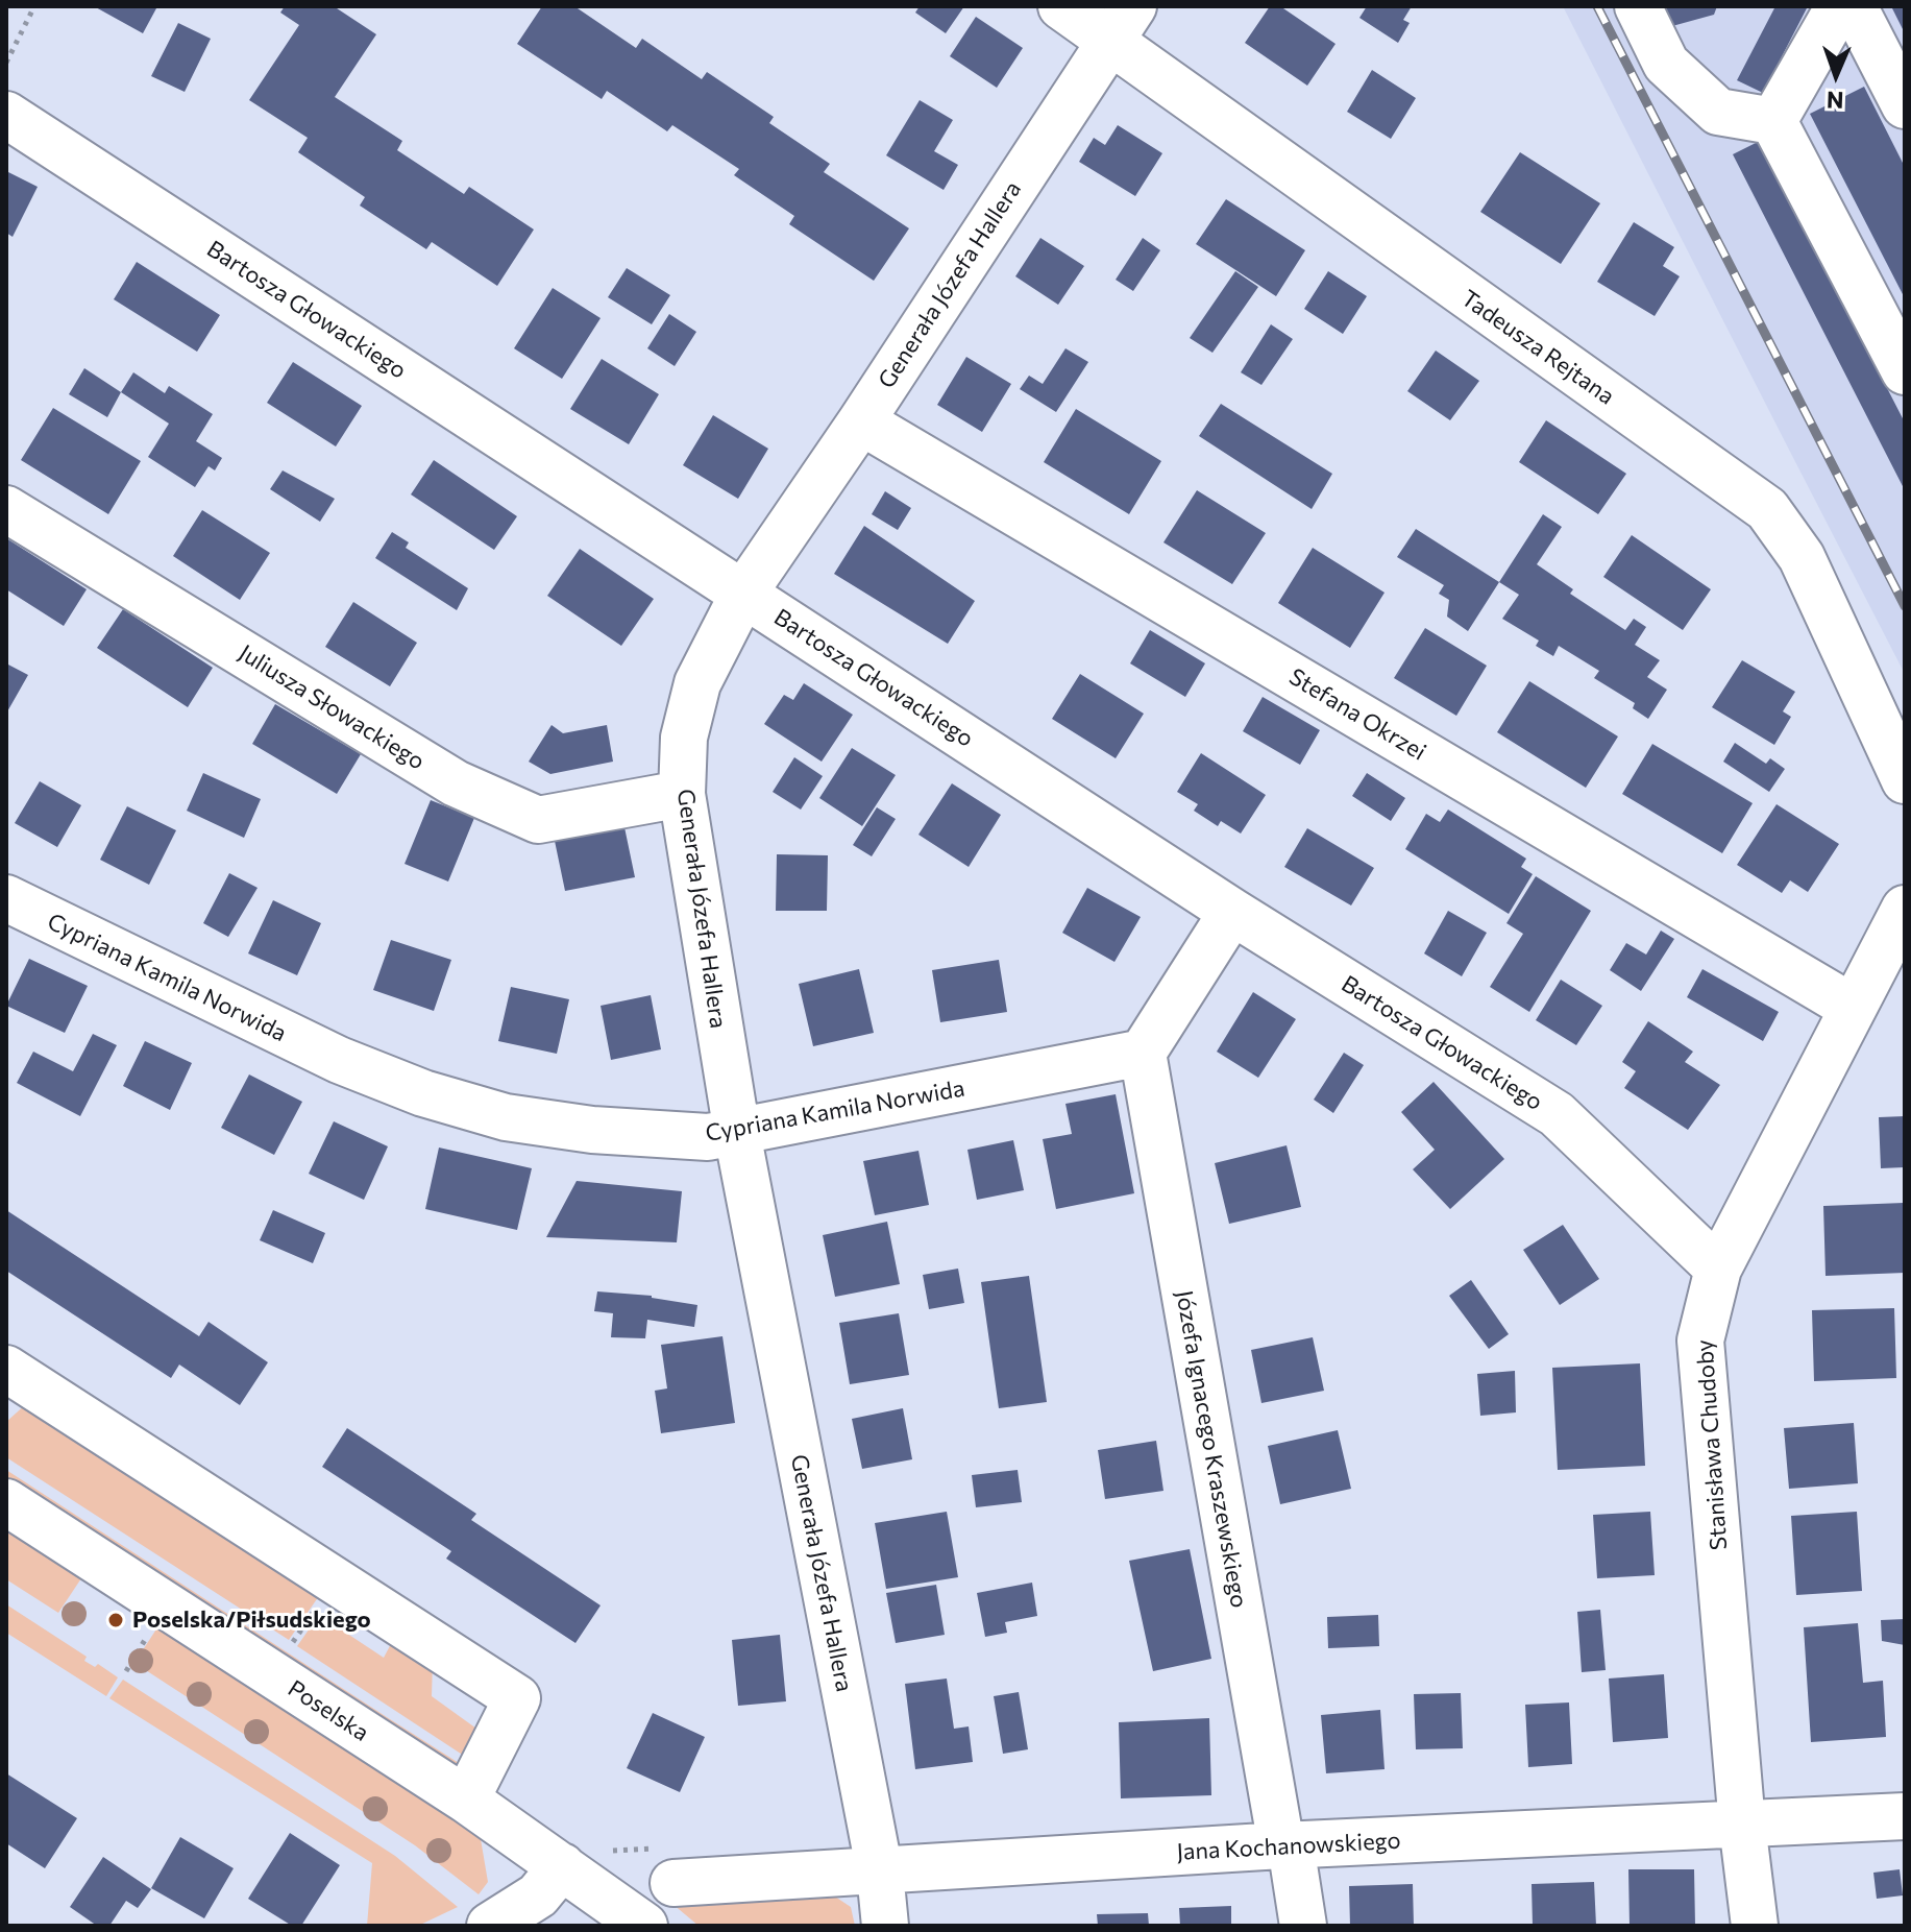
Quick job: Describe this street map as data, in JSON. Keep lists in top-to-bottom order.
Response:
{
  "streets": {
    "street": [
      "Generała Józefa Hallera",
      "Bartosza Głowackiego",
      "Tadeusza Rejtana",
      "Juliusza Słowackiego",
      "Stefana Okrzei",
      "Cypriana Kamila Norwida",
      "Stanisława Chudoby",
      "Józefa Ignacego Kraszewskiego",
      "Poselska",
      "Jana Kochanowskiego"
    ]
  },
  "crossings": [
    ["Generała Józefa Hallera", "Bartosza Głowackiego"],
    ["Generała Józefa Hallera", "Tadeusza Rejtana"],
    ["Generała Józefa Hallera", "Juliusza Słowackiego"],
    ["Generała Józefa Hallera", "Stefana Okrzei"],
    ["Generała Józefa Hallera", "Cypriana Kamila Norwida"],
    ["Generała Józefa Hallera", "Jana Kochanowskiego"],
    ["Bartosza Głowackiego", "Stanisława Chudoby"],
    ["Stefana Okrzei", "Stanisława Chudoby"],
    ["Cypriana Kamila Norwida", "Józefa Ignacego Kraszewskiego"],
    ["Stanisława Chudoby", "Jana Kochanowskiego"],
    ["Józefa Ignacego Kraszewskiego", "Jana Kochanowskiego"]
  ],
  "places": ["Poselska/Piłsudskiego"],
  "north": "bottom"
}
